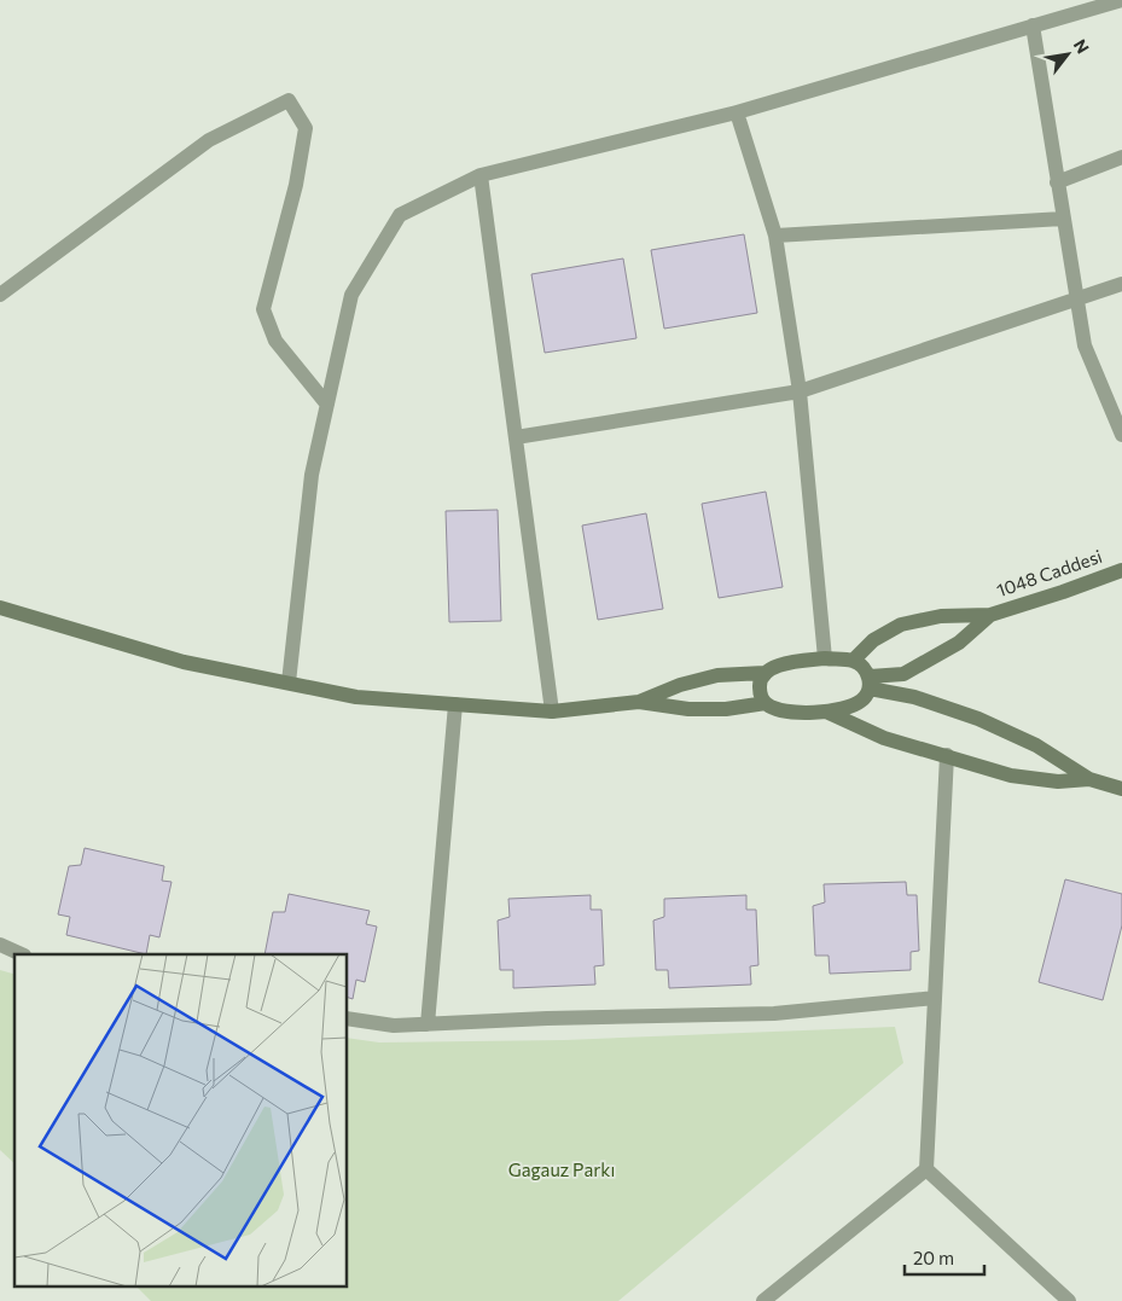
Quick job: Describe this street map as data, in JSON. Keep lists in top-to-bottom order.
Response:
{
  "streets": {
    "main road": ["1048 Caddesi"]
  },
  "parks": ["Gagauz Parkı"],
  "scale_bar": "20 m",
  "north": "top right"
}
